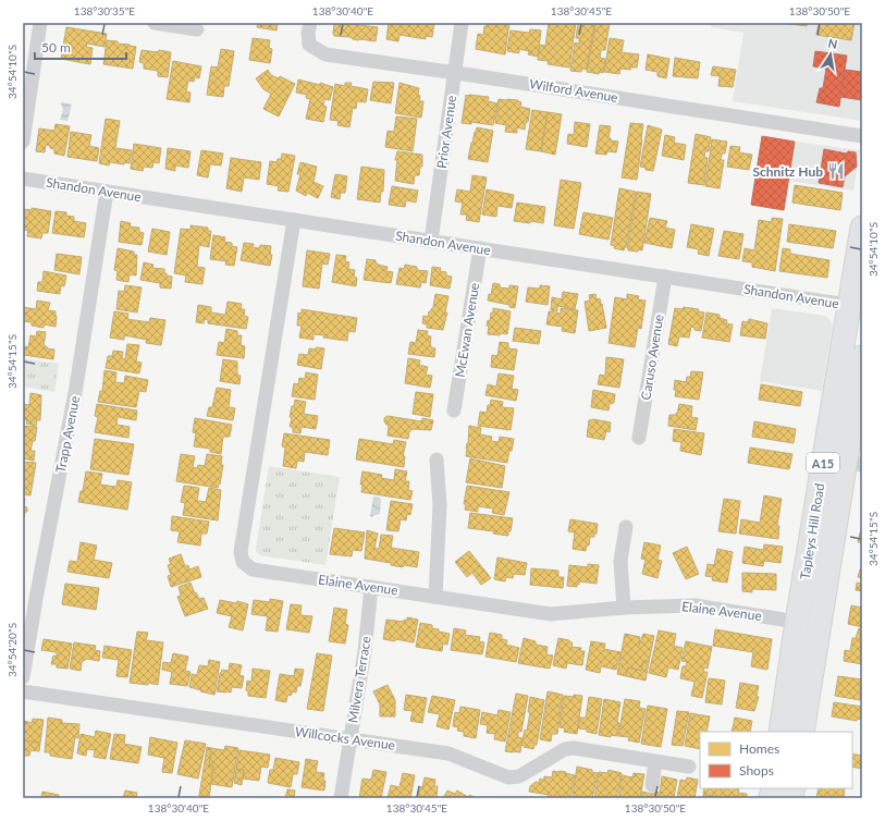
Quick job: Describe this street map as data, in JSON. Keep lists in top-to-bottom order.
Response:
{
  "streets": {
    "main road": ["A15", "Tapleys Hill Road"],
    "street": [
      "Wilford Avenue",
      "Prior Avenue",
      "Shandon Avenue",
      "McEwan Avenue",
      "Caruso Avenue",
      "Trapp Avenue",
      "Elaine Avenue",
      "Milvera Terrace",
      "Willcocks Avenue"
    ]
  },
  "crossings": [
    ["Wilford Avenue", "Prior Avenue"],
    ["Prior Avenue", "Shandon Avenue"],
    ["Shandon Avenue", "McEwan Avenue"],
    ["Shandon Avenue", "Caruso Avenue"],
    ["Shandon Avenue", "Trapp Avenue"],
    ["Shandon Avenue", "Tapleys Hill Road"],
    ["Shandon Avenue", "Elaine Avenue"],
    ["Tapleys Hill Road", "Elaine Avenue"],
    ["Elaine Avenue", "Milvera Terrace"],
    ["Milvera Terrace", "Willcocks Avenue"]
  ],
  "places": {
    "restaurant": ["Schnitz Hub"]
  },
  "legend": ["Homes", "Shops"],
  "scale_bar": "50 m",
  "north": "top",
  "coordinates": [
    "138°30'35\"E",
    "138°30'40\"E",
    "138°30'45\"E",
    "138°30'50\"E",
    "34°54'10\"S",
    "34°54'15\"S",
    "34°54'20\"S"
  ]
}
